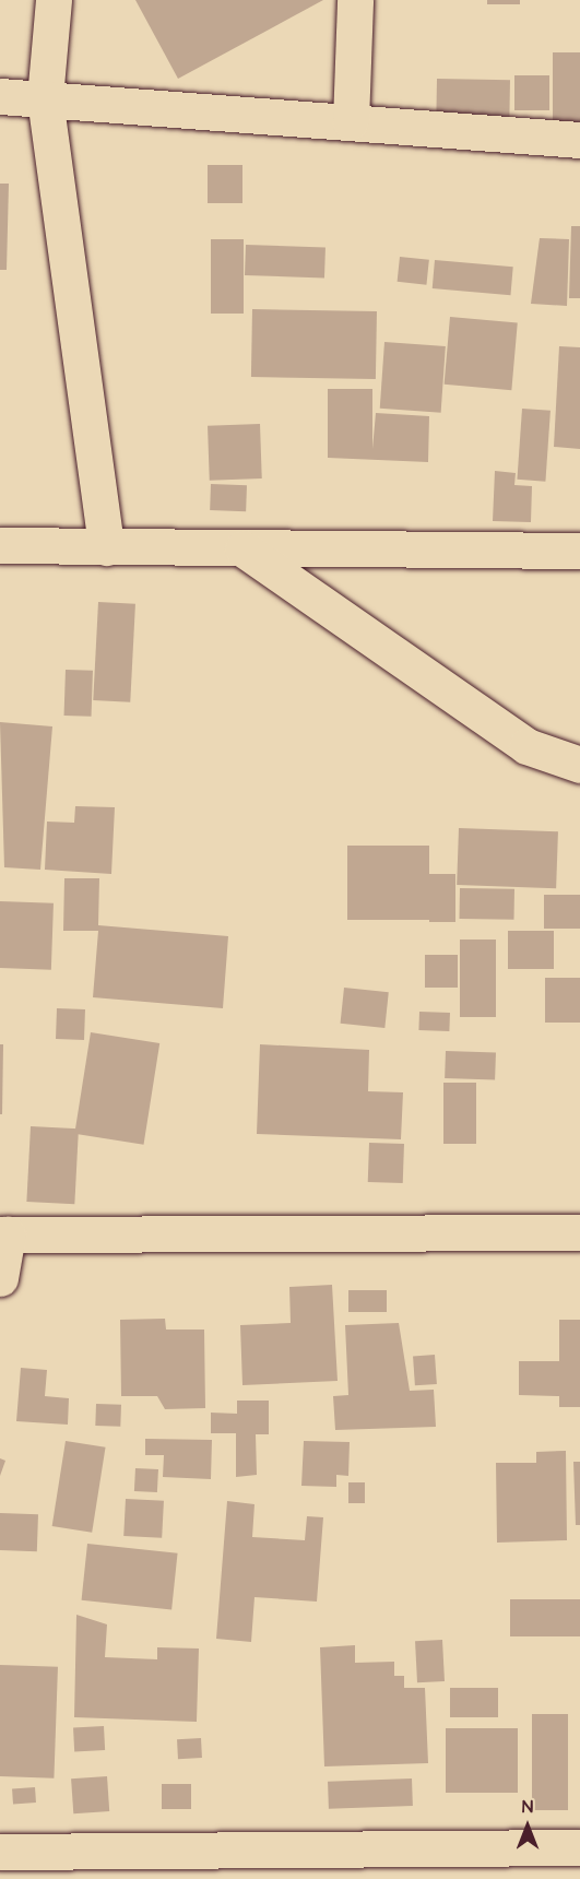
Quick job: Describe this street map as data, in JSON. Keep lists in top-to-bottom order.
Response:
{
  "north": "top"
}
